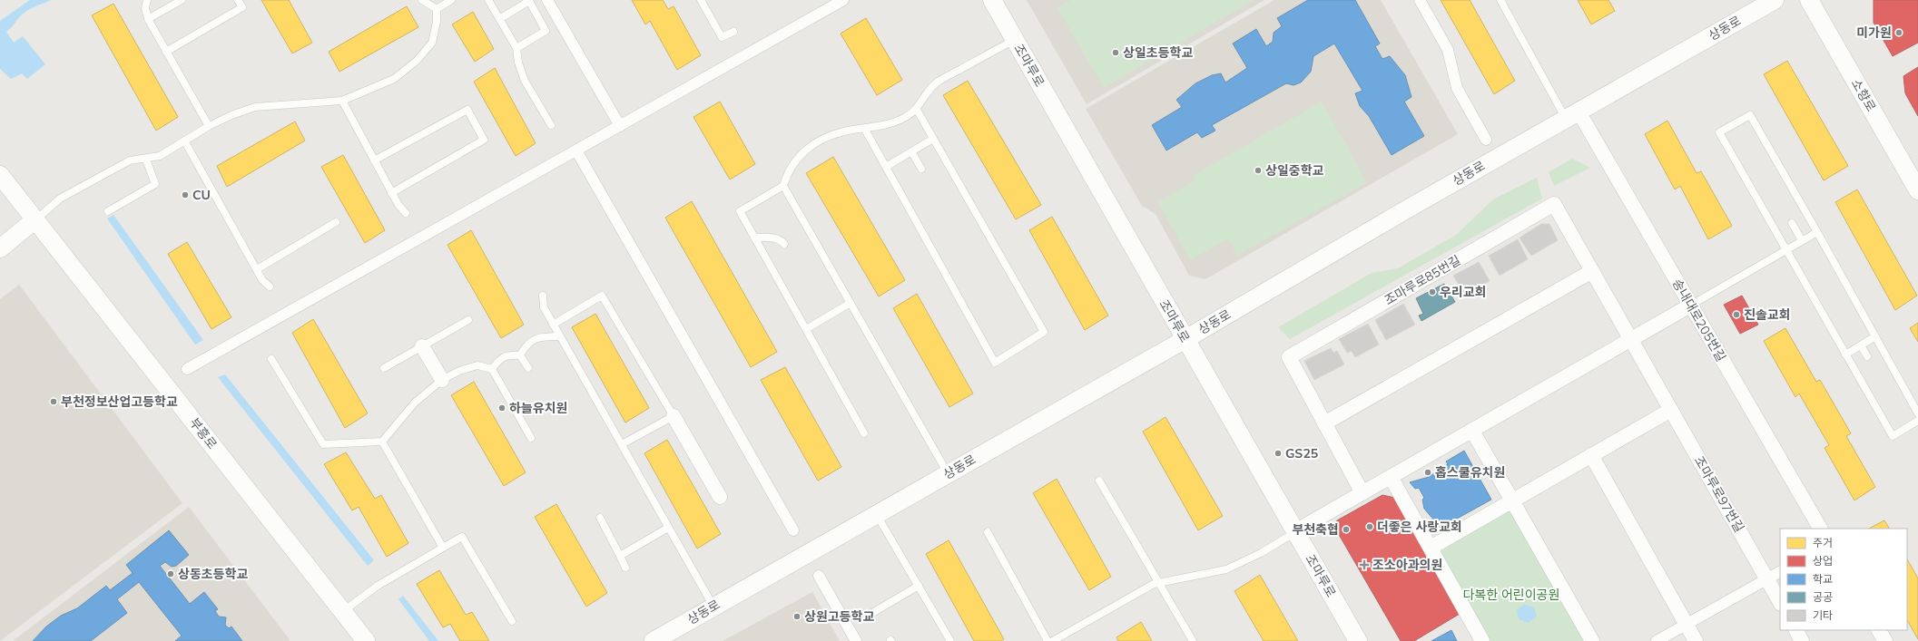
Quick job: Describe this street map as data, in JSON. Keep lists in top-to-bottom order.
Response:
{
  "streets": {
    "street": [
      "상동로",
      "조마루로",
      "소향로",
      "조마루로85번길",
      "송내대로205번길",
      "부흥로",
      "조마루로97번길"
    ]
  },
  "crossings": [
    ["상동로", "조마루로"],
    ["상동로", "송내대로205번길"],
    ["조마루로85번길", "조마루로97번길"]
  ],
  "parks": ["다복한 어린이공원"],
  "places": {
    "other": [
      "미가원",
      "상일초등학교",
      "상일중학교",
      "CU",
      "우리교회",
      "진솔교회",
      "부천정보산업고등학교",
      "하늘유치원",
      "GS25",
      "홉스쿨유치원",
      "더좋은 사랑교회",
      "부천축협",
      "상동초등학교",
      "상원고등학교"
    ],
    "health": ["조소아과의원"]
  },
  "legend": [
    "주거",
    "상업",
    "학교",
    "공공",
    "기타"
  ]
}
